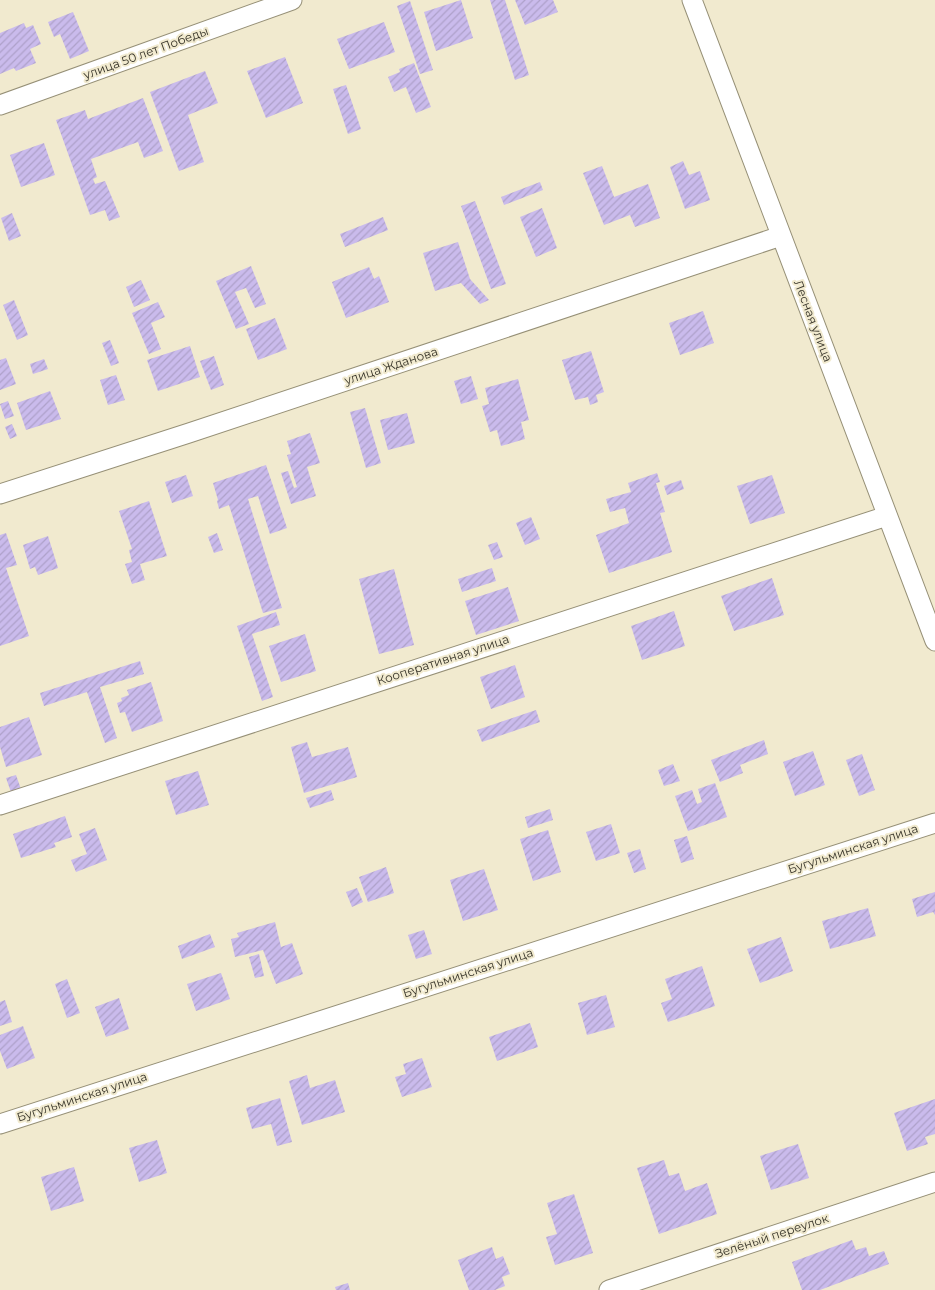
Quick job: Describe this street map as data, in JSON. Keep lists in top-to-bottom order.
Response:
{
  "streets": {
    "street": [
      "улица 50 лет Победы",
      "Лесная улица",
      "улица Жданова",
      "Кооперативная улица",
      "Бугульминская улица",
      "Зелёный переулок"
    ]
  },
  "crossings": [
    ["Лесная улица", "улица Жданова"],
    ["Лесная улица", "Кооперативная улица"]
  ]
}
